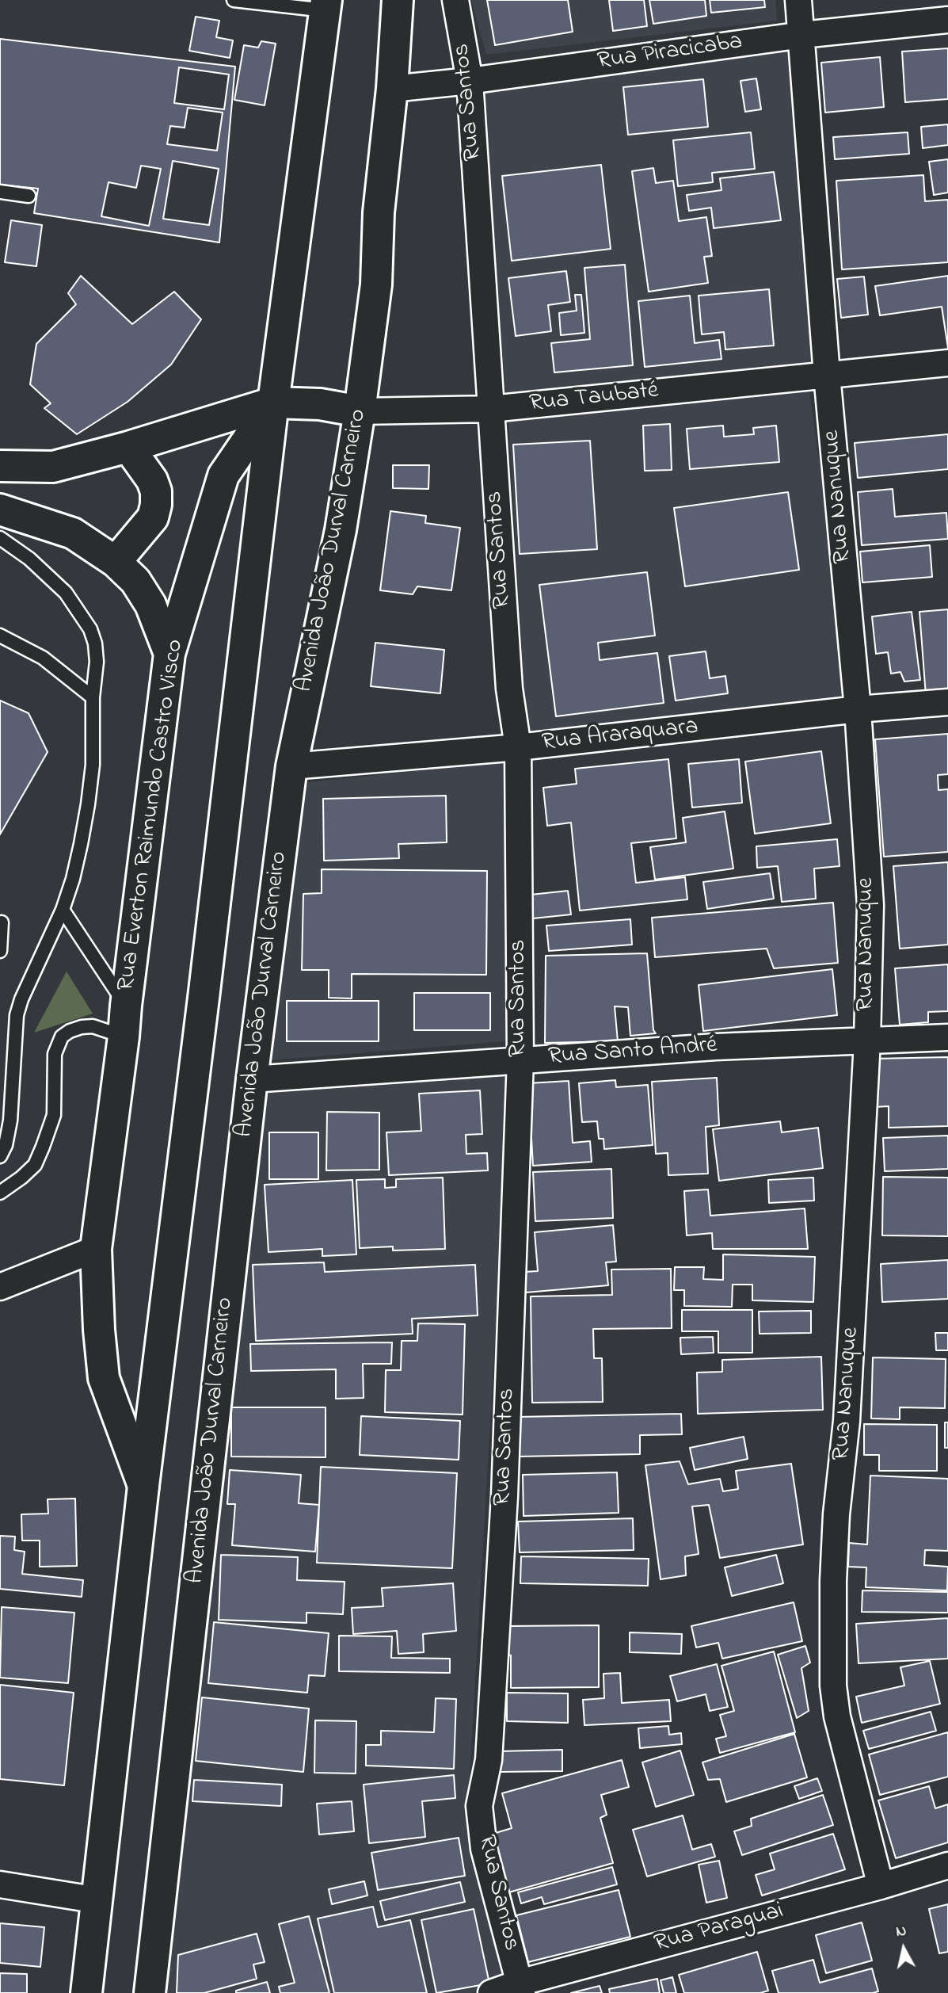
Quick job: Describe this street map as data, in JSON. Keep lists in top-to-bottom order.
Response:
{
  "streets": {
    "main road": ["Avenida João Durval Carneiro", "Rua Everton Raimundo Castro Visco"],
    "street": [
      "Rua Piracicaba",
      "Rua Santos",
      "Rua Taubaté",
      "Rua Nanuque",
      "Rua Araraquara",
      "Rua Santo André",
      "Rua Paraguai"
    ]
  },
  "crossings": [
    ["Rua Piracicaba", "Rua Santos"],
    ["Rua Piracicaba", "Rua Nanuque"],
    ["Rua Piracicaba", "Avenida João Durval Carneiro"],
    ["Rua Santos", "Rua Taubaté"],
    ["Rua Santos", "Rua Araraquara"],
    ["Rua Santos", "Rua Santo André"],
    ["Rua Santos", "Rua Paraguai"],
    ["Rua Taubaté", "Rua Nanuque"],
    ["Rua Taubaté", "Avenida João Durval Carneiro"],
    ["Rua Nanuque", "Rua Araraquara"],
    ["Rua Nanuque", "Rua Santo André"],
    ["Rua Nanuque", "Rua Paraguai"],
    ["Avenida João Durval Carneiro", "Rua Araraquara"],
    ["Avenida João Durval Carneiro", "Rua Santo André"]
  ],
  "north": "top"
}
